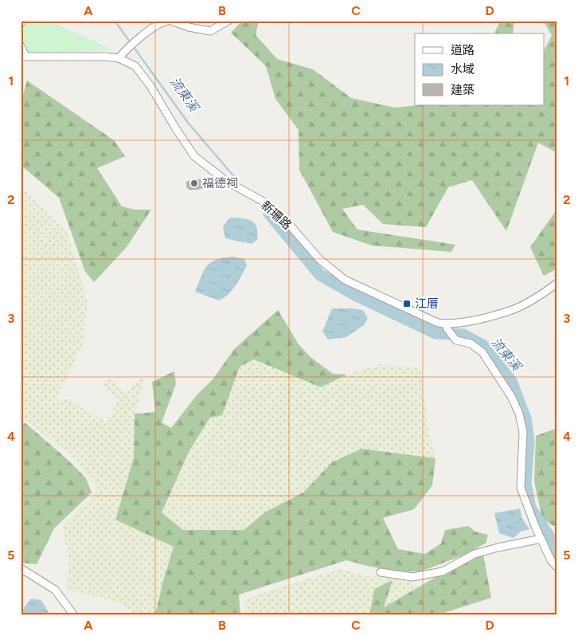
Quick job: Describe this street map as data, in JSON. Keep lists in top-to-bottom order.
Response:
{
  "streets": {
    "street": ["新珊路"]
  },
  "water": ["流東溪"],
  "places": {
    "other": ["福德祠"],
    "transit": ["江厝"]
  },
  "legend": ["道路", "水域", "建築"],
  "grid": {
    "columns": [
      "A",
      "B",
      "C",
      "D"
    ],
    "rows": [
      "1",
      "2",
      "3",
      "4",
      "5"
    ]
  }
}
